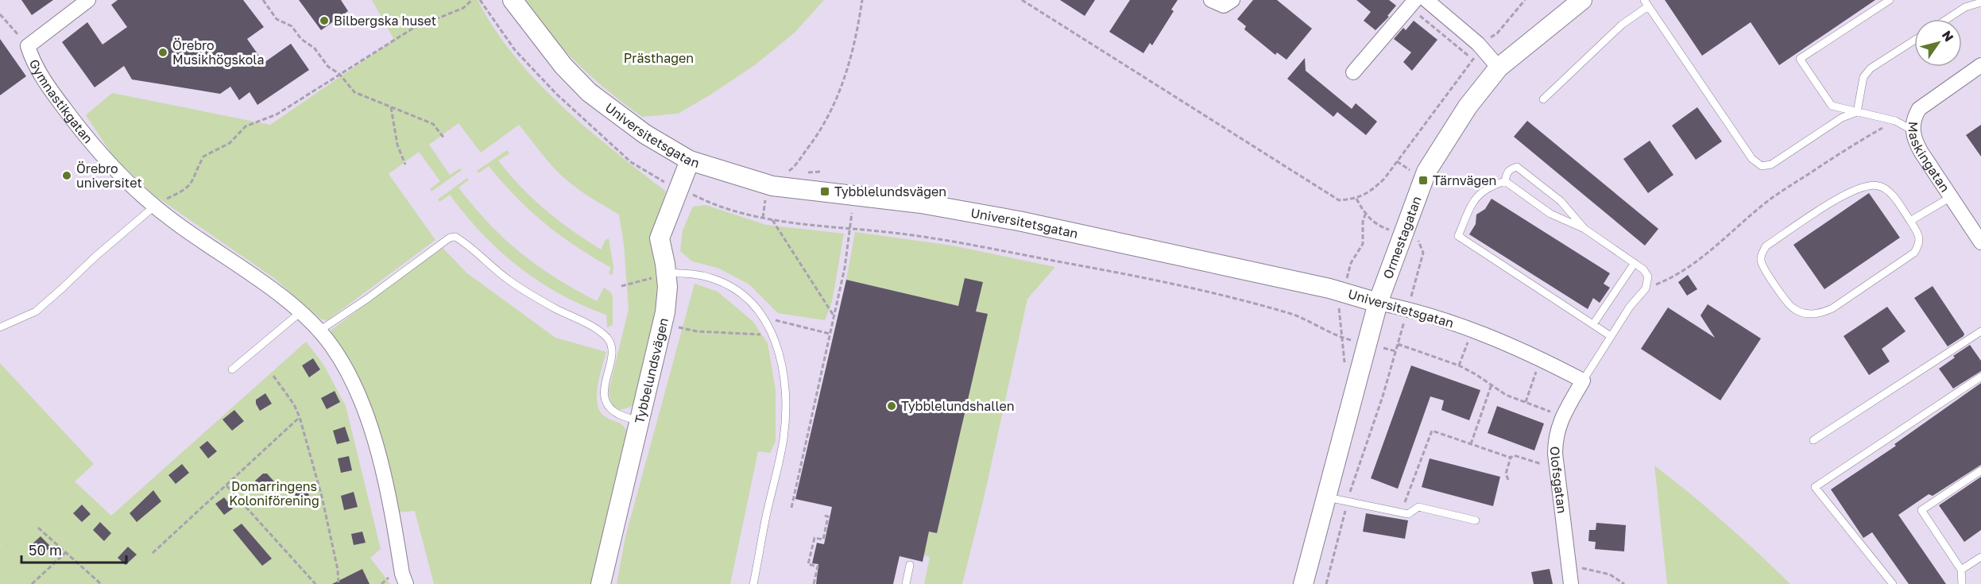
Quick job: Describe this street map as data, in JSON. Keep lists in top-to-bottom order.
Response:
{
  "streets": {
    "street": [
      "Gymnastikgatan",
      "Universitetsgatan",
      "Maskingatan",
      "Ormestagatan",
      "Tybbelundsvägen",
      "Olofsgatan"
    ]
  },
  "crossings": [
    ["Universitetsgatan", "Ormestagatan"],
    ["Universitetsgatan", "Tybbelundsvägen"],
    ["Universitetsgatan", "Olofsgatan"]
  ],
  "parks": ["Prästhagen", "Domarringens Koloniförening"],
  "places": {
    "other": [
      "Bilbergska huset",
      "Örebro Musikhögskola",
      "Örebro universitet",
      "Tybblelundshallen"
    ],
    "transit": ["Tärnvägen", "Tybblelundsvägen"]
  },
  "scale_bar": "50 m",
  "north": "top right"
}
